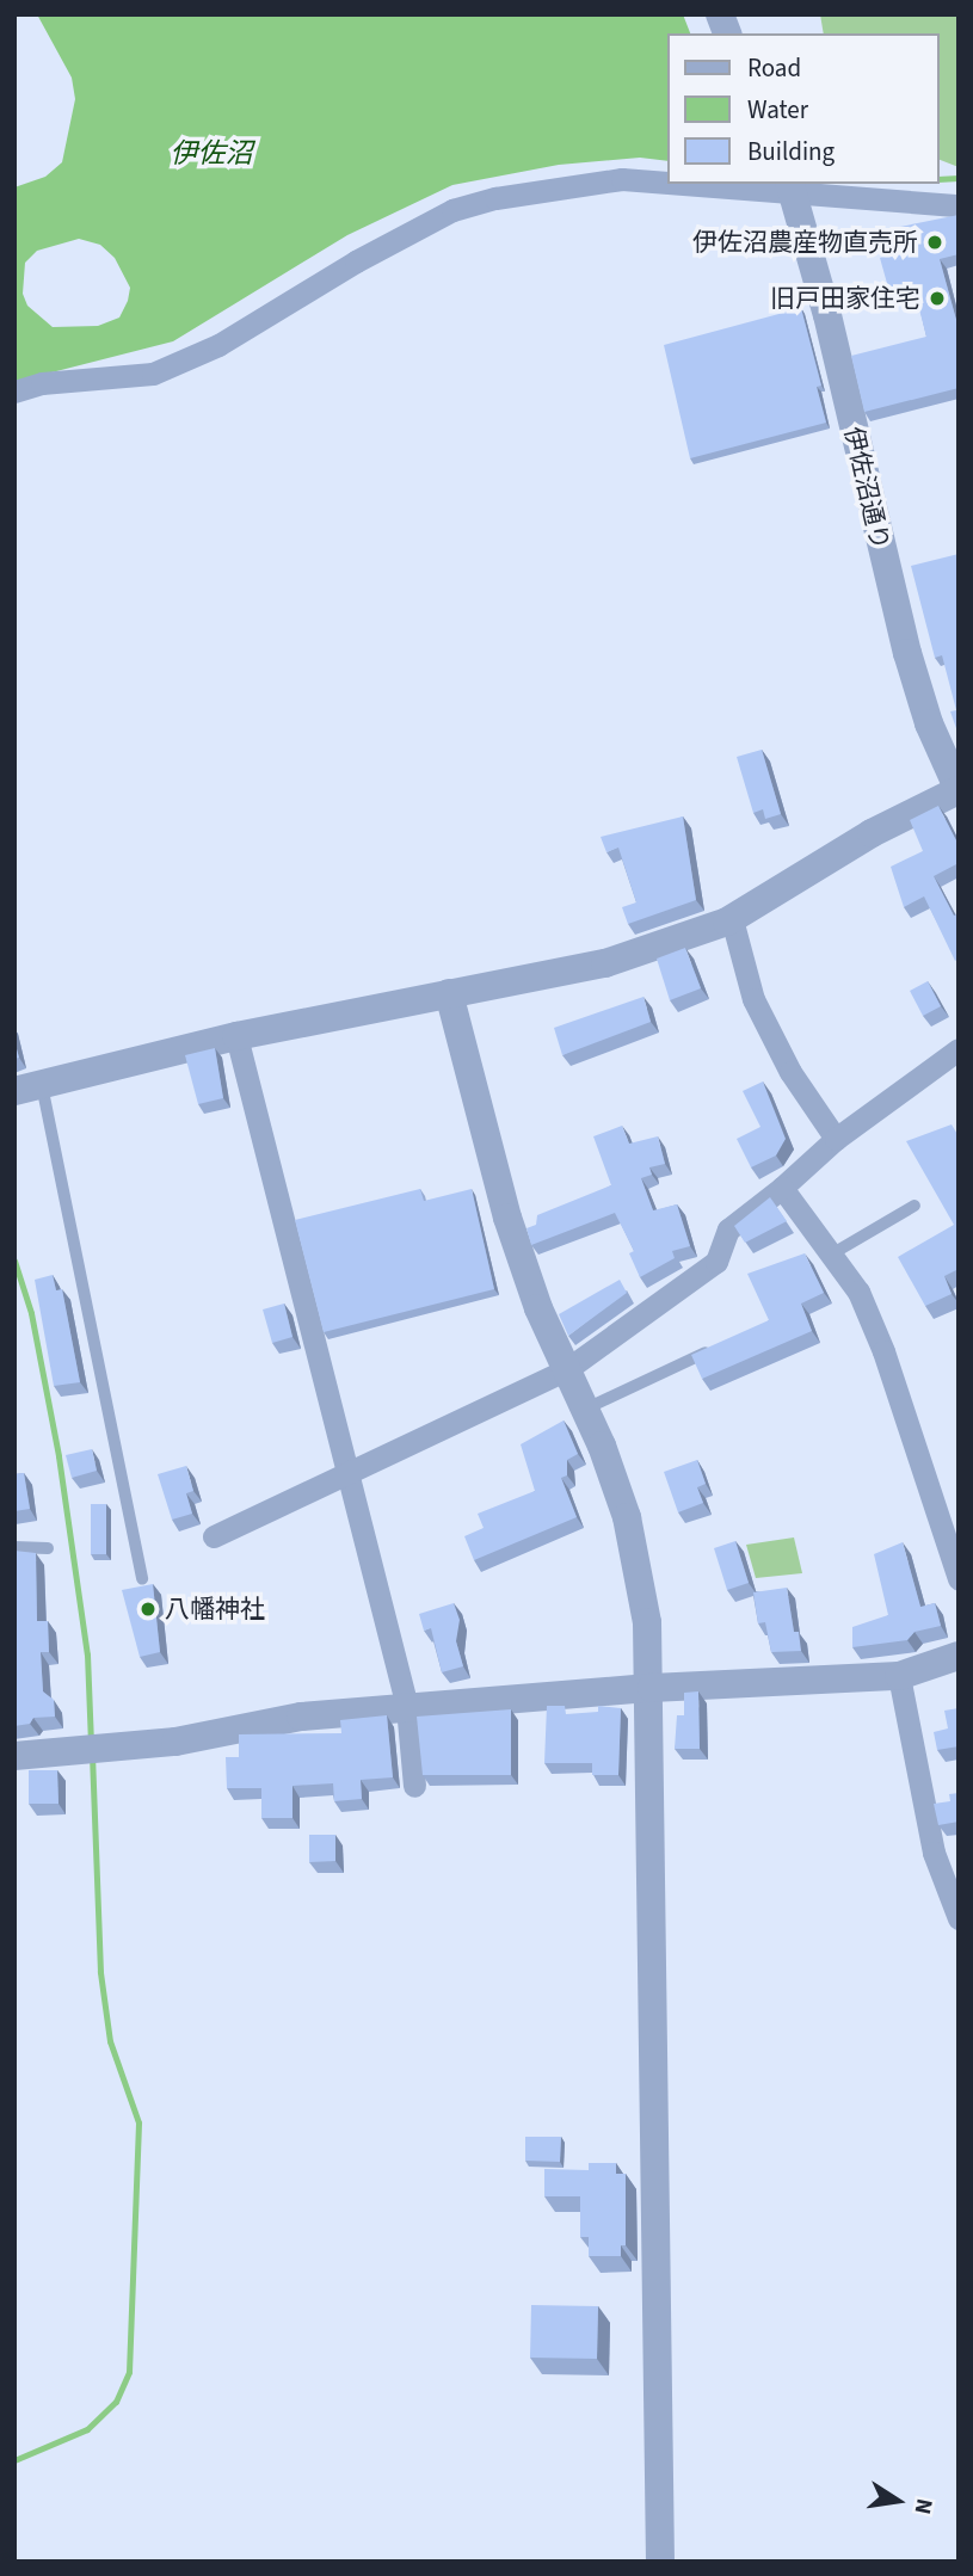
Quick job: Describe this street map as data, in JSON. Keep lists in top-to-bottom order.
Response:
{
  "streets": {
    "street": ["伊佐沼通り"]
  },
  "water": ["伊佐沼"],
  "places": ["伊佐沼農産物直売所", "旧戸田家住宅", "八幡神社"],
  "legend": ["Road", "Water", "Building"],
  "north": "right"
}
